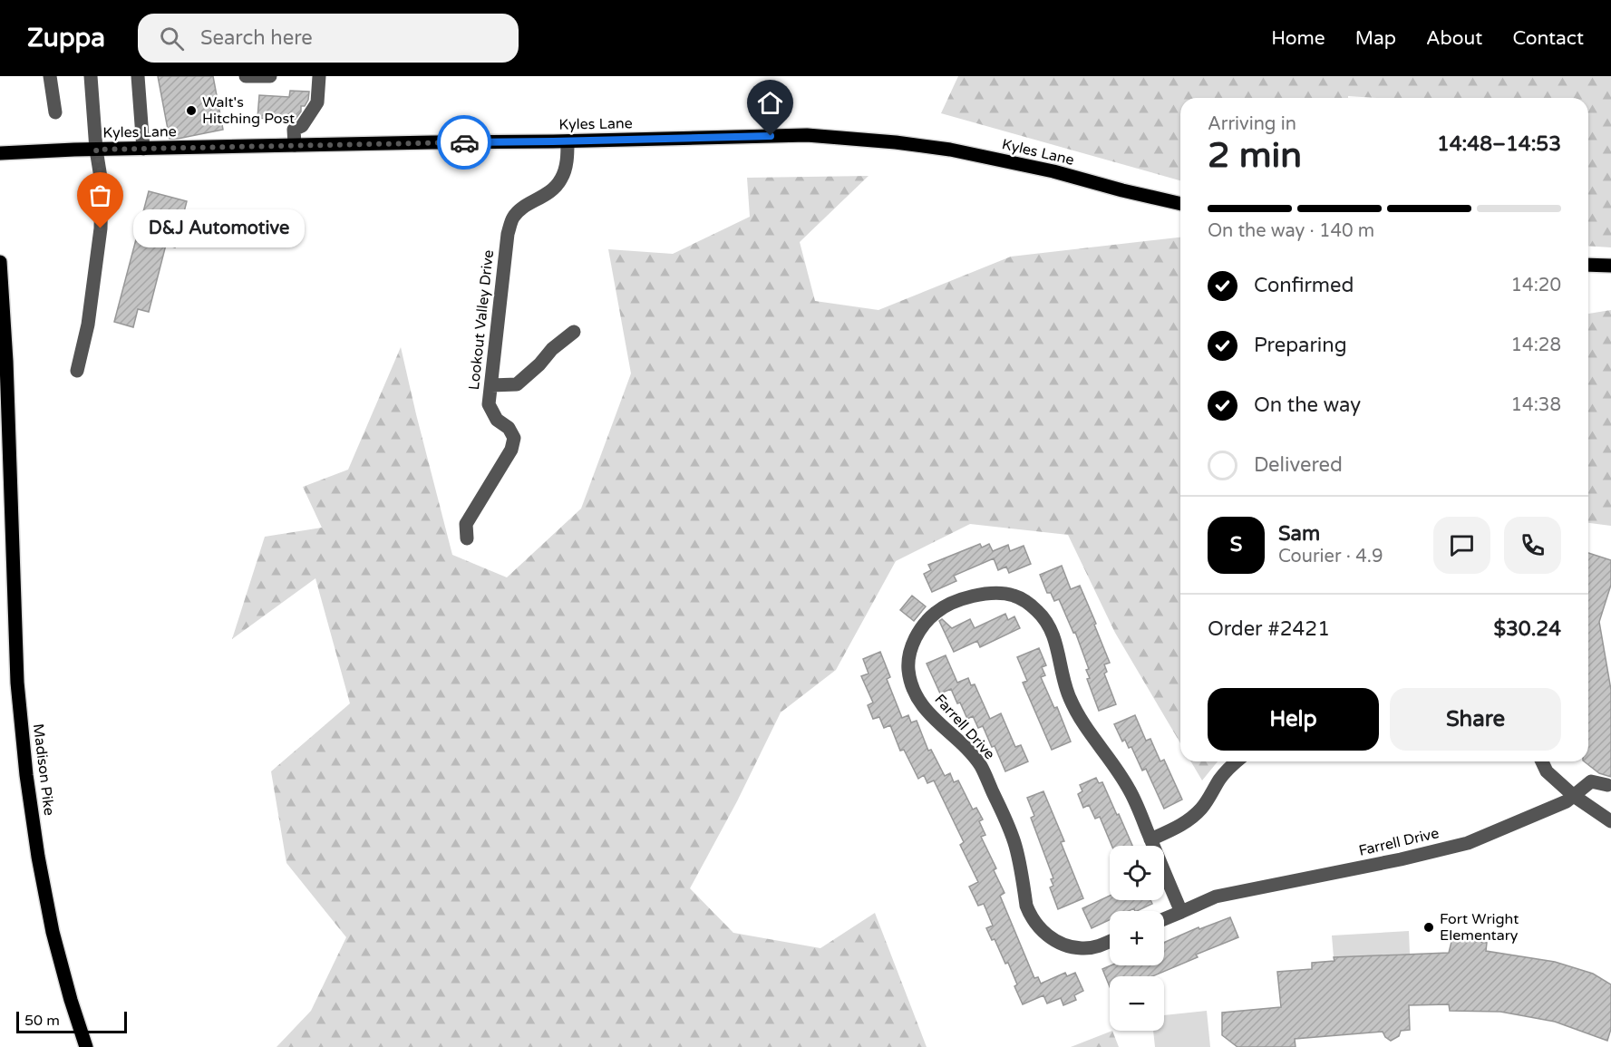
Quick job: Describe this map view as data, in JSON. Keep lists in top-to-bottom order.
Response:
{
  "streets": {
    "main road": ["Kyles Lane", "Madison Pike"],
    "street": ["Lookout Valley Drive", "Farrell Drive"]
  },
  "crossings": [
    ["Kyles Lane", "Lookout Valley Drive"]
  ],
  "places": ["Walt's Hitching Post", "D&J Automotive", "Fort Wright Elementary"],
  "scale_bar": "50 m",
  "page": {
    "header": "Zuppa",
    "search": "Search here",
    "nav": [
      "Home",
      "Map",
      "About",
      "Contact"
    ],
    "heading": ["2 min", "Arriving in", "14:48–14:53"],
    "panel": [
      "Sam",
      "Courier · 4.9",
      "Order #2421",
      "$30.24"
    ],
    "bar": "On the way · 140 m",
    "bubble": "D&J Automotive",
    "list": [
      ["Confirmed", "14:20"],
      ["Preparing", "14:28"],
      ["On the way", "14:38"],
      "Delivered"
    ],
    "round": "S",
    "buttons": ["Help", "Share"],
    "map_buttons": ["+", "−"],
    "scale": "50 m"
  }
}
